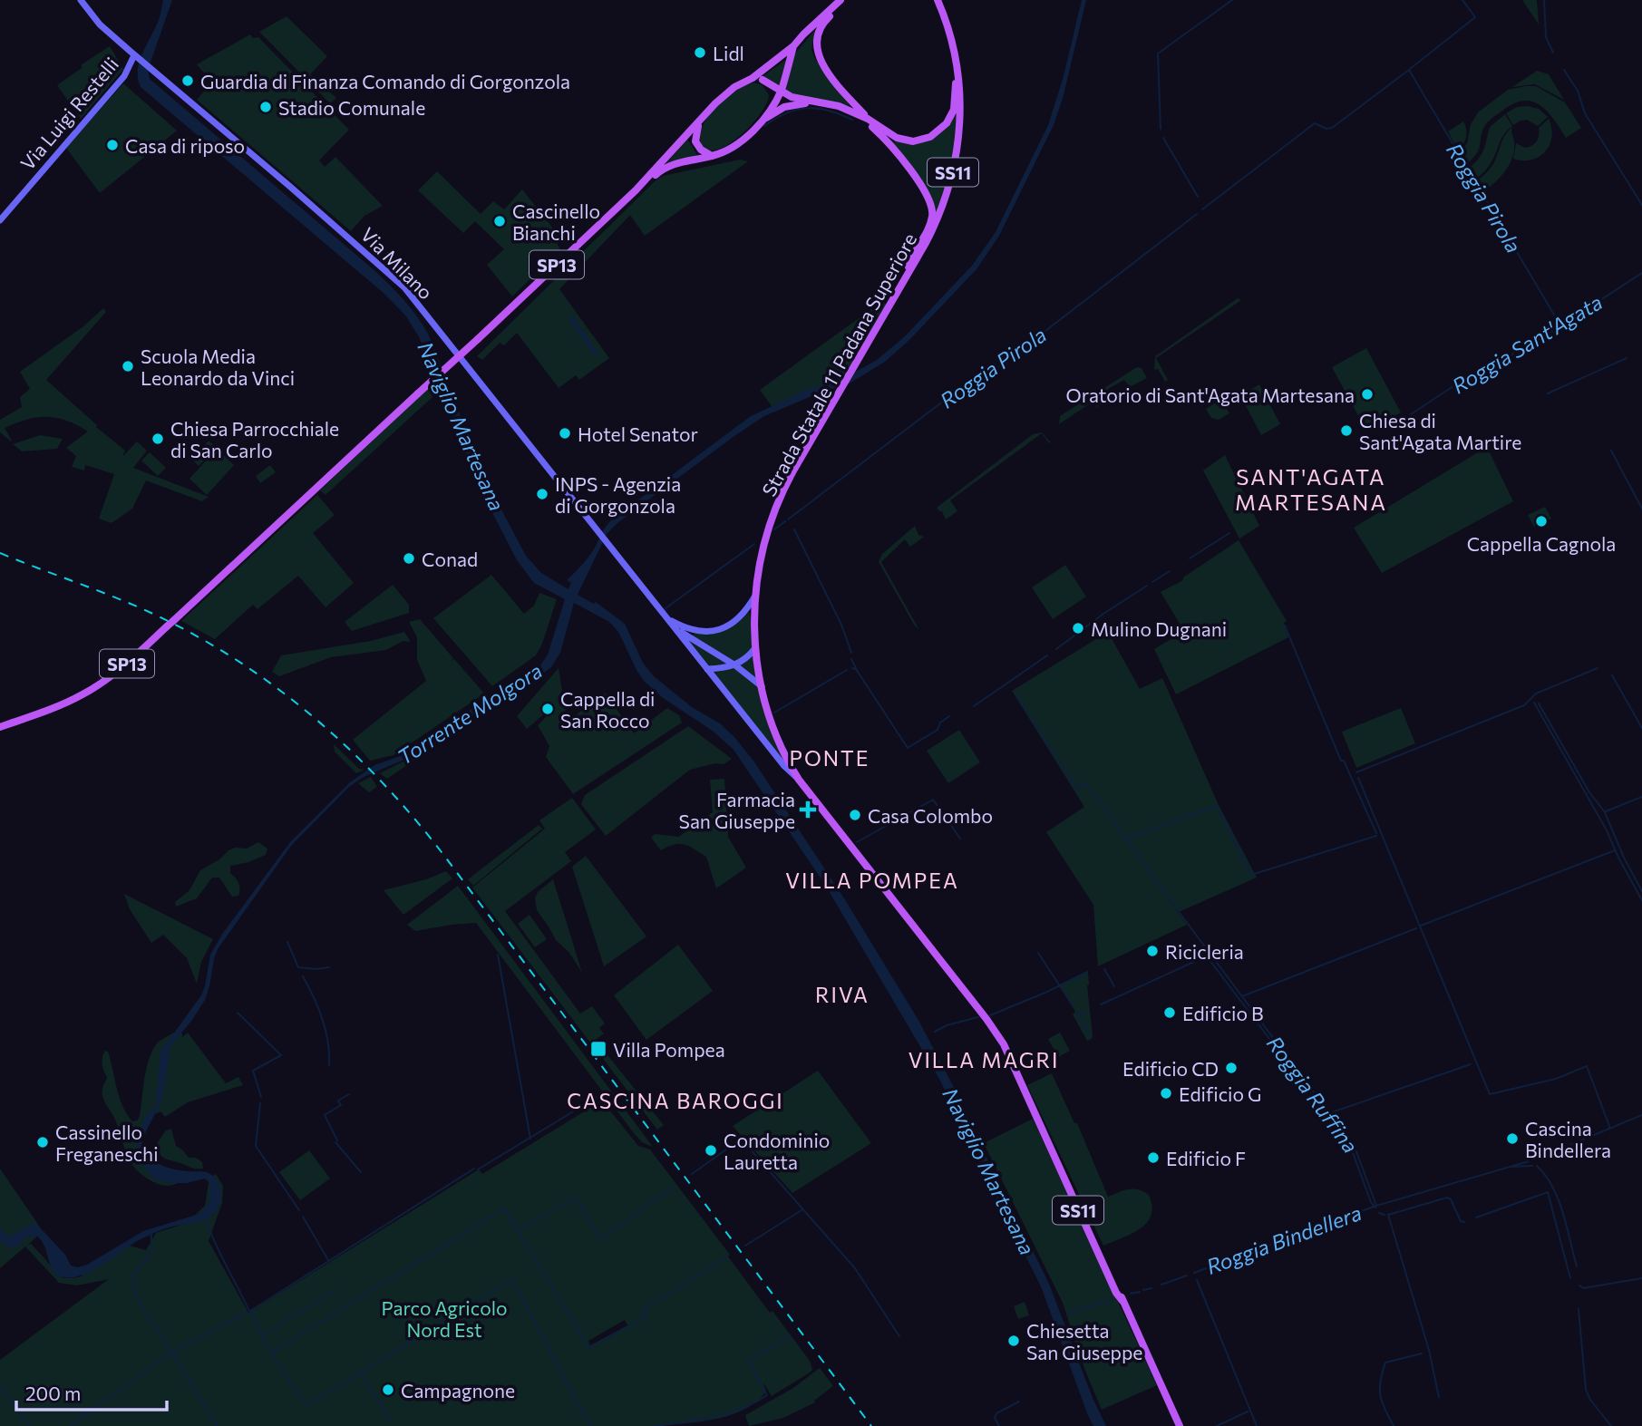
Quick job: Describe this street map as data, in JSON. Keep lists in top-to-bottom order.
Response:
{
  "streets": {
    "main road": ["SS11", "SP13", "Strada Statale 11 Padana Superiore"],
    "street": ["Via Luigi Restelli", "Via Milano"]
  },
  "crossings": [
    ["Via Luigi Restelli", "Via Milano"],
    ["SS11", "Via Milano"],
    ["SS11", "Strada Statale 11 Padana Superiore"],
    ["Via Milano", "Strada Statale 11 Padana Superiore"]
  ],
  "districts": [
    "SANT'AGATA MARTESANA",
    "PONTE",
    "VILLA POMPEA",
    "RIVA",
    "VILLA MAGRI",
    "CASCINA BAROGGI"
  ],
  "water": [
    "Roggia Pirola",
    "Roggia Sant'Agata",
    "Naviglio Martesana",
    "Torrente Molgora",
    "Roggia Ruffina",
    "Roggia Bindellera"
  ],
  "parks": ["Parco Agricolo Nord Est"],
  "places": {
    "other": [
      "Lidl",
      "Guardia di Finanza Comando di Gorgonzola",
      "Stadio Comunale",
      "Casa di riposo",
      "Cascinello Bianchi",
      "Scuola Media Leonardo da Vinci",
      "Oratorio di Sant'Agata Martesana",
      "Chiesa di Sant'Agata Martire",
      "Hotel Senator",
      "Chiesa Parrocchiale di San Carlo",
      "INPS - Agenzia di Gorgonzola",
      "Cappella Cagnola",
      "Conad",
      "Mulino Dugnani",
      "Cappella di San Rocco",
      "Casa Colombo",
      "Ricicleria",
      "Edificio B",
      "Edificio CD",
      "Edificio G",
      "Cascina Bindellera",
      "Cassinello Freganeschi",
      "Condominio Lauretta",
      "Edificio F",
      "Chiesetta San Giuseppe",
      "Campagnone"
    ],
    "health": ["Farmacia San Giuseppe"],
    "transit": ["Villa Pompea"]
  },
  "scale_bar": "200 m"
}
